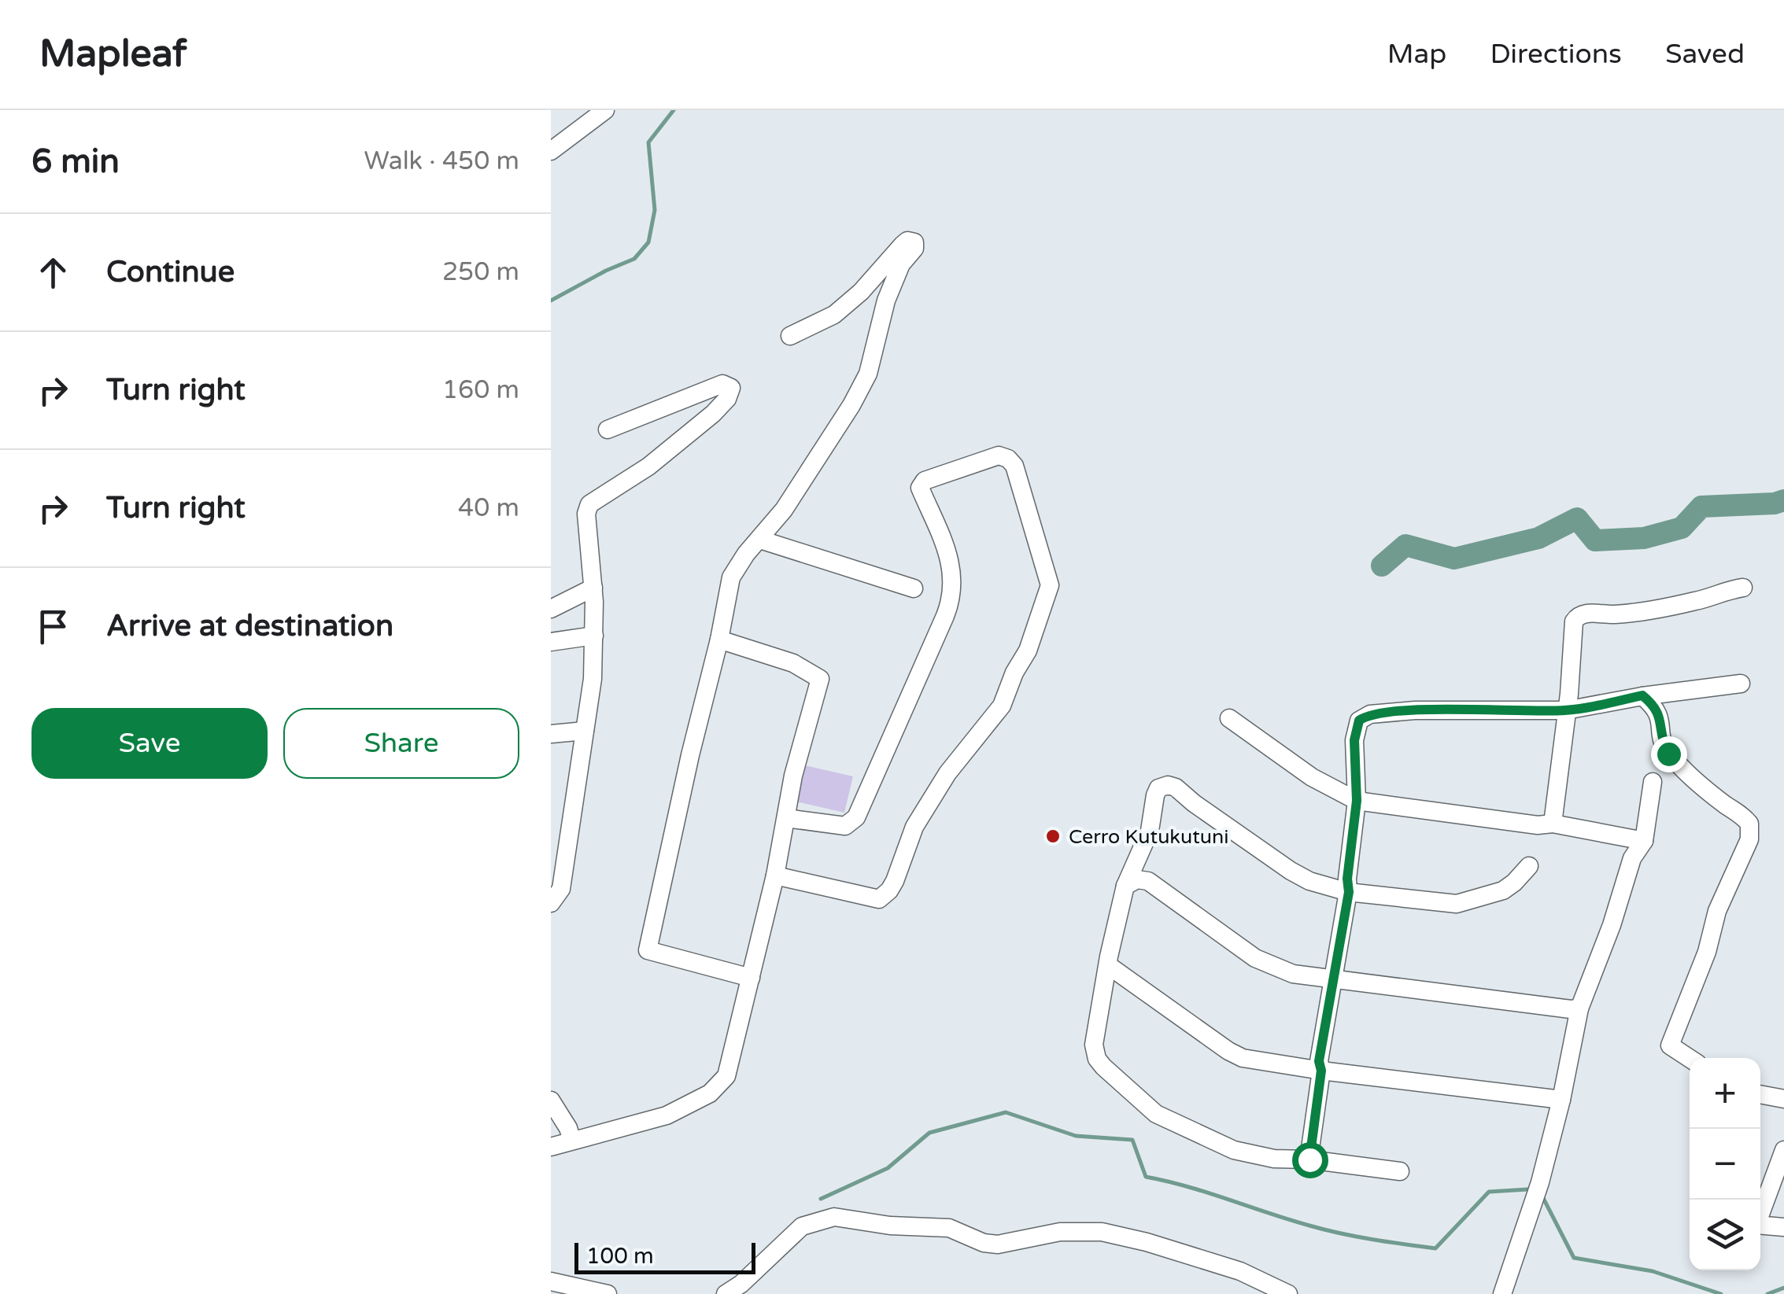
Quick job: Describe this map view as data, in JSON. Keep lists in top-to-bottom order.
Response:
{
  "places": ["Cerro Kutukutuni"],
  "scale_bar": "100 m",
  "page": {
    "header": "Mapleaf",
    "nav": ["Map", "Directions", "Saved"],
    "heading": ["6 min", "Walk · 450 m"],
    "list": [
      ["Continue", "250 m"],
      ["Turn right", "160 m"],
      ["Turn right", "40 m"],
      "Arrive at destination"
    ],
    "buttons": ["Save", "Share"],
    "map_buttons": ["+", "−"],
    "scale": "100 m"
  }
}
